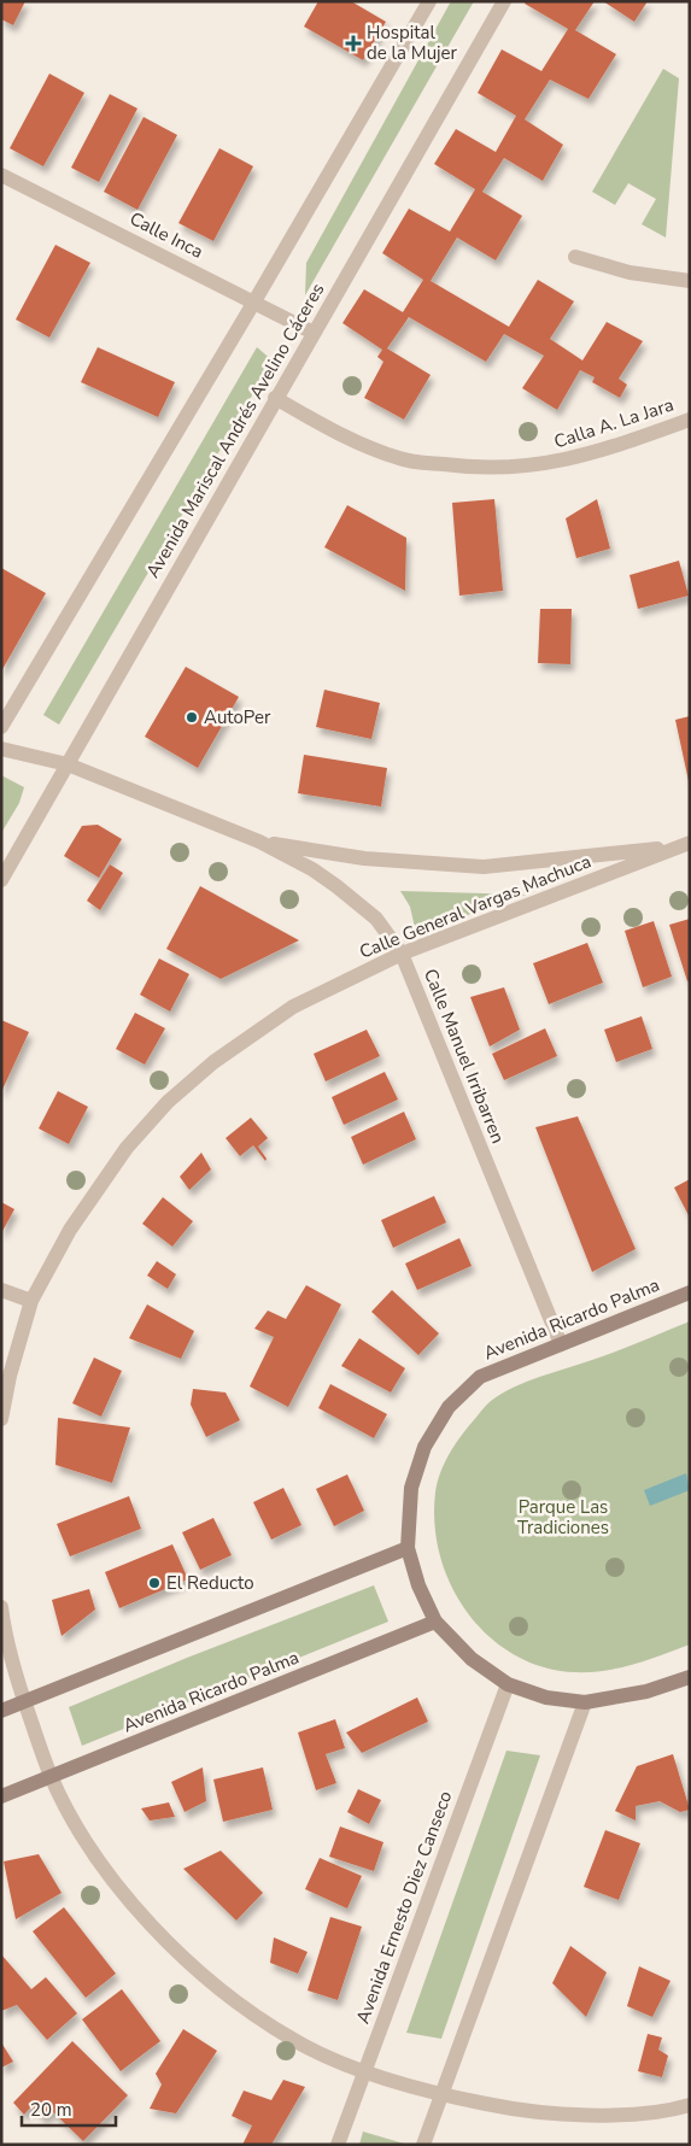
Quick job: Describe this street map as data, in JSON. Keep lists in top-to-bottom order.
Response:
{
  "streets": {
    "main road": ["Avenida Ricardo Palma"],
    "street": [
      "Calle Inca",
      "Calla A. La Jara",
      "Avenida Mariscal Andrés Avelino Cáceres",
      "Calle General Vargas Machuca",
      "Calle Manuel Irribarren",
      "Avenida Ernesto Diez Canseco"
    ]
  },
  "crossings": [
    ["Calle Inca", "Avenida Mariscal Andrés Avelino Cáceres"],
    ["Calla A. La Jara", "Avenida Mariscal Andrés Avelino Cáceres"],
    ["Avenida Mariscal Andrés Avelino Cáceres", "Calle Manuel Irribarren"],
    ["Calle General Vargas Machuca", "Calle Manuel Irribarren"],
    ["Calle Manuel Irribarren", "Avenida Ricardo Palma"],
    ["Avenida Ricardo Palma", "Avenida Ernesto Diez Canseco"]
  ],
  "parks": ["Parque Las Tradiciones"],
  "places": {
    "health": ["Hospital de la Mujer"],
    "other": ["AutoPer", "El Reducto"]
  },
  "scale_bar": "20 m"
}
